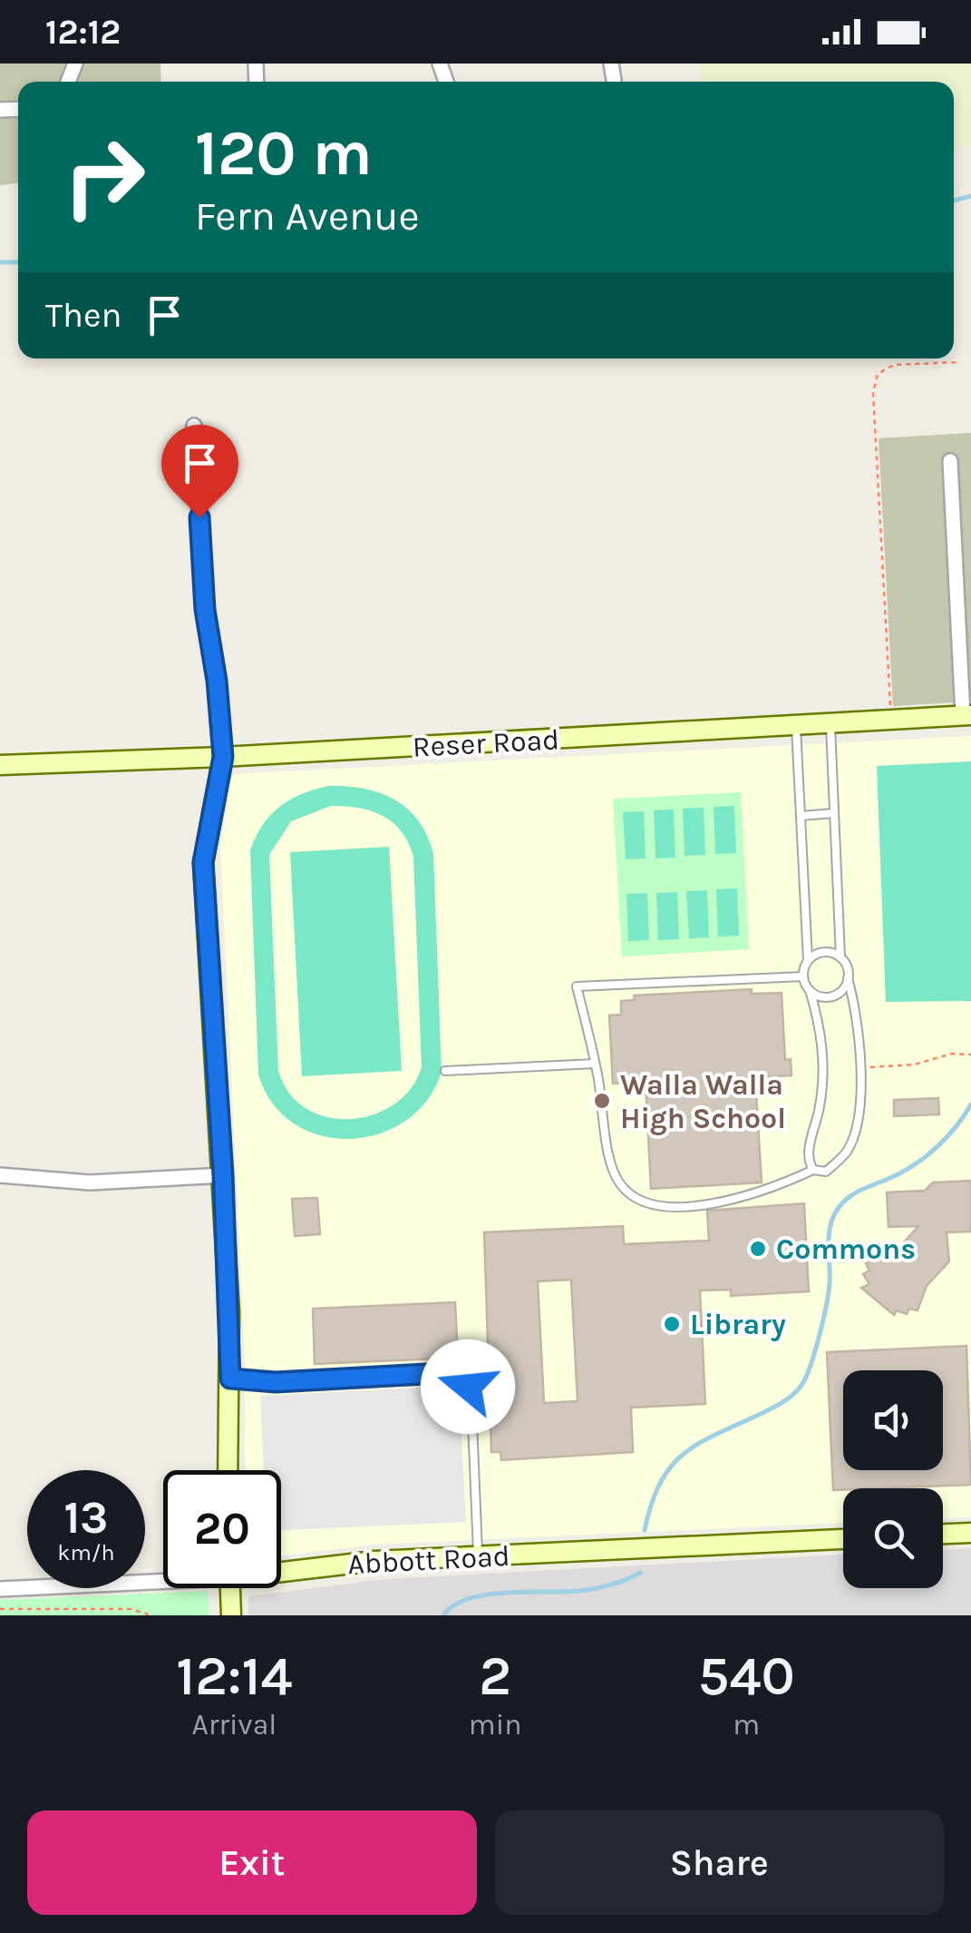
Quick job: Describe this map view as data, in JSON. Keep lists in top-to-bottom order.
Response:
{
  "streets": {
    "main road": ["Reser Road", "Abbott Road"]
  },
  "places": ["Walla Walla High School", "Commons", "Library"],
  "page": {
    "status": "12:12",
    "turn": ["120 m", "Fern Avenue"],
    "then": "Then",
    "speed": "13 km/h",
    "limit": "20",
    "eta": [
      "12:14",
      "Arrival",
      "2",
      "min",
      "540",
      "m"
    ],
    "buttons": ["Exit", "Share"]
  }
}
